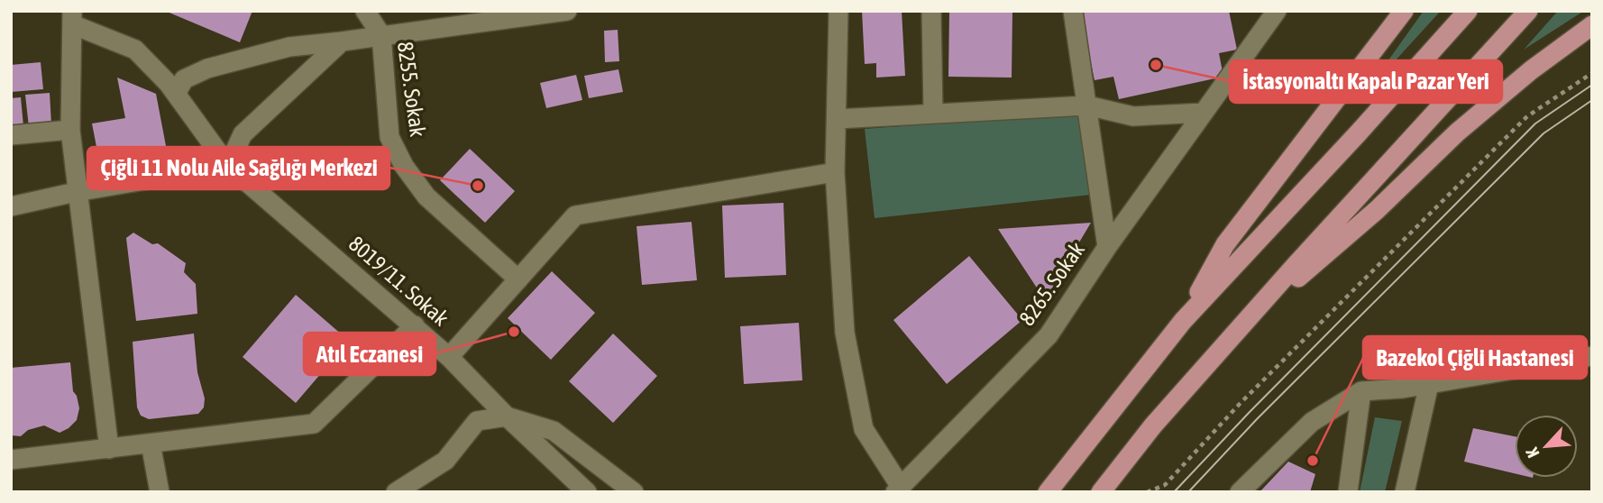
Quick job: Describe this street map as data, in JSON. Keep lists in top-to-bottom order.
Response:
{
  "streets": {
    "street": ["8255. Sokak", "8019/11. Sokak", "8265. Sokak"]
  },
  "places": [
    "İstasyonaltı Kapalı Pazar Yeri",
    "Çiğli 11 Nolu Aile Sağlığı Merkezi",
    "Atıl Eczanesi",
    "Bazekol Çiğli Hastanesi"
  ],
  "north": "bottom left"
}
